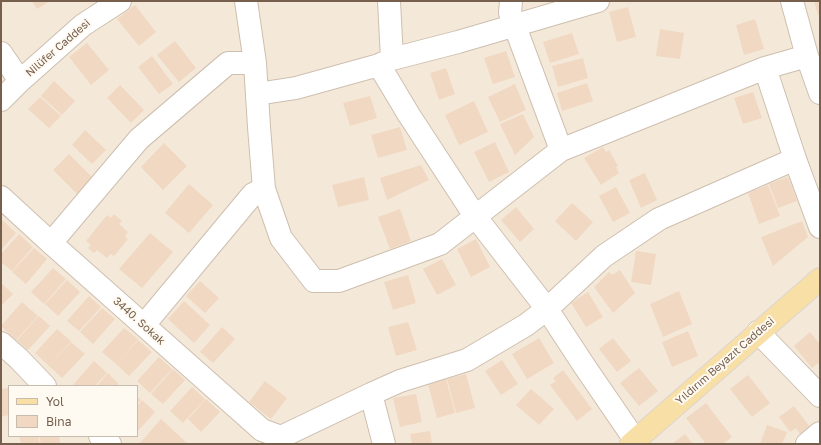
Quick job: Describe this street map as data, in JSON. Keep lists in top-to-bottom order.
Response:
{
  "streets": {
    "main road": ["Yıldırım Beyazıt Caddesi"],
    "street": ["Nilüfer Caddesi", "3440. Sokak"]
  },
  "legend": ["Yol", "Bina"]
}
